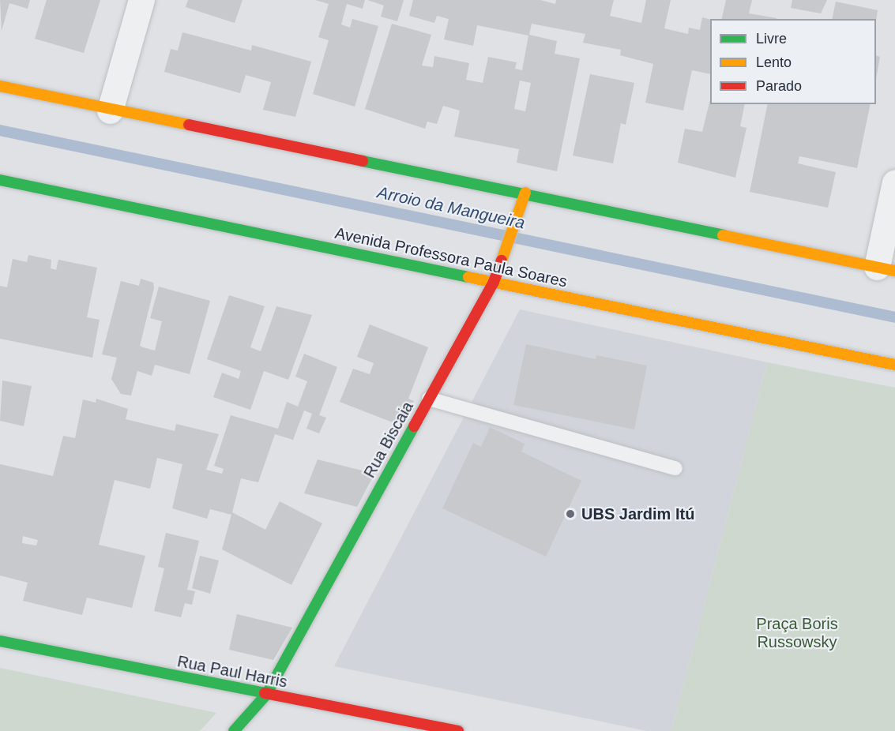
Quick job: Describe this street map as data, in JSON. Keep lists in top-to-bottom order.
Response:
{
  "streets": {
    "street": ["Avenida Professora Paula Soares", "Rua Biscaia", "Rua Paul Harris"]
  },
  "crossings": [
    ["Avenida Professora Paula Soares", "Rua Biscaia"],
    ["Rua Biscaia", "Rua Paul Harris"]
  ],
  "water": ["Arroio da Mangueira"],
  "parks": ["Praça Boris Russowsky"],
  "places": ["UBS Jardim Itú"],
  "legend": ["Livre", "Lento", "Parado"]
}
